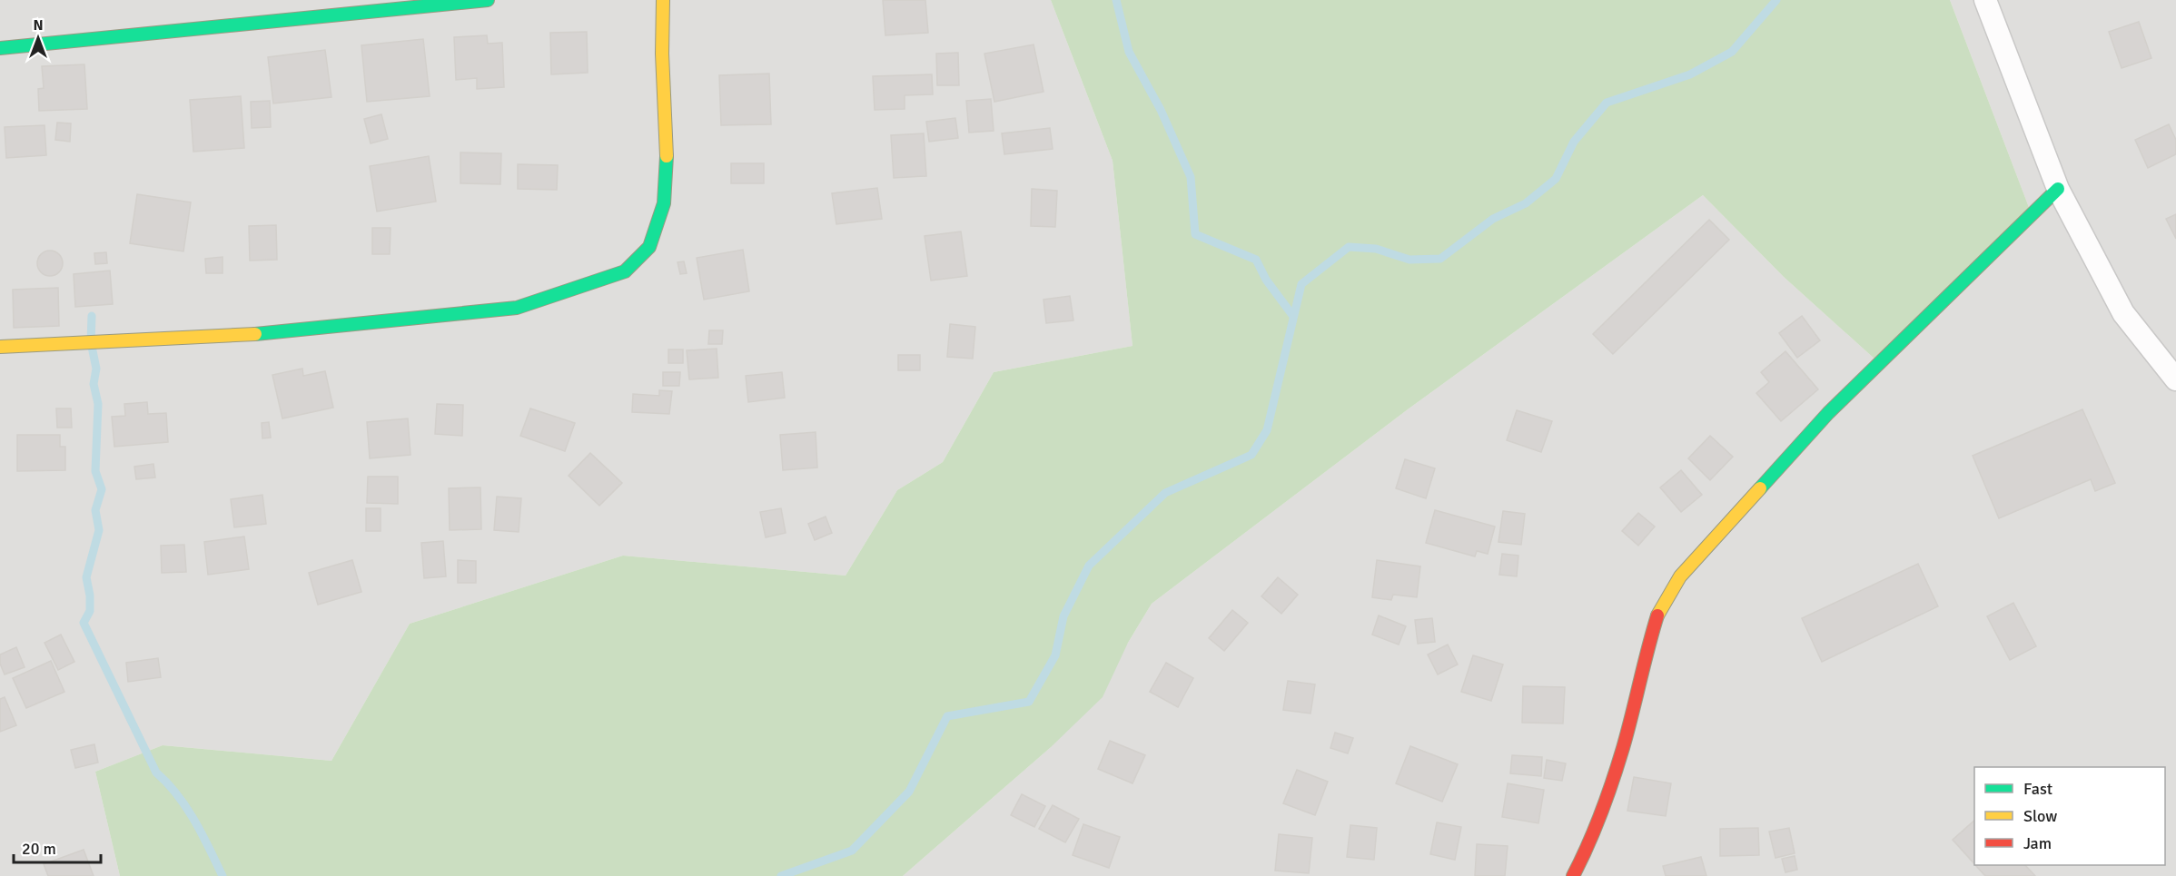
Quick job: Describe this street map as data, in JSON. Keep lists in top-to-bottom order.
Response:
{
  "legend": ["Fast", "Slow", "Jam"],
  "scale_bar": "20 m",
  "north": "top"
}
